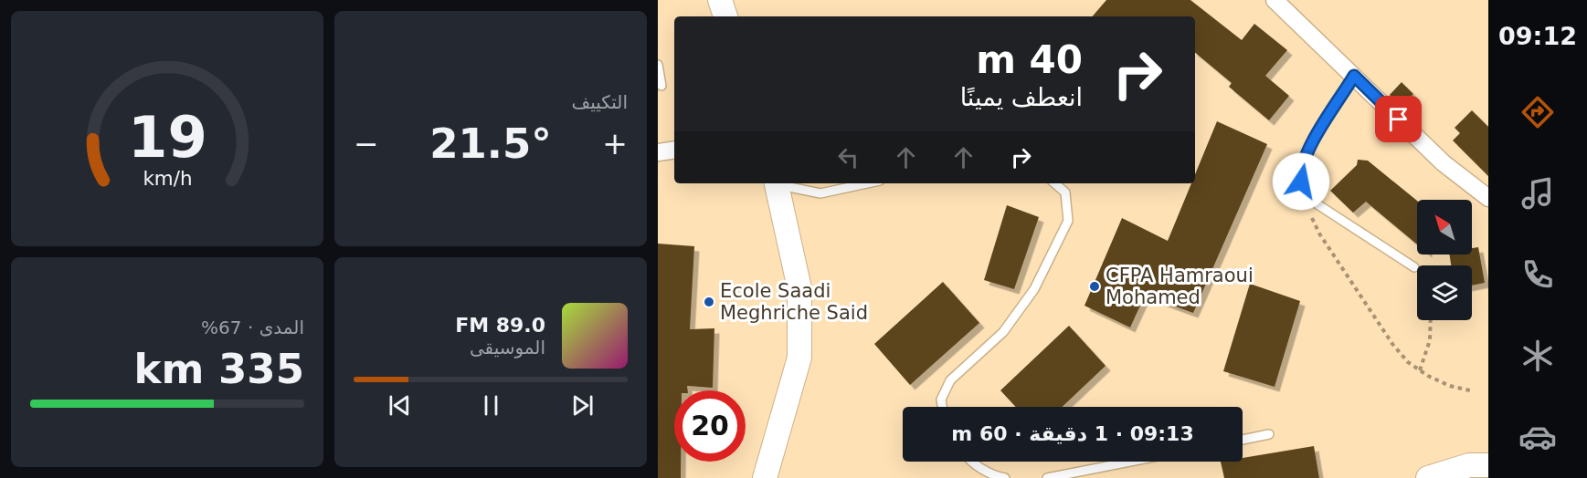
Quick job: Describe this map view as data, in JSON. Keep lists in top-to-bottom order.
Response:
{
  "places": ["CFPA Hamraoui Mohamed", "Ecole Saadi Meghriche Said"],
  "north": "top left",
  "page": {
    "tabs": "09:12",
    "tile": [
      "التكييف",
      ["المدى · 67%", "335 km"]
    ],
    "turn": ["40 m", "انعطف يمينًا"],
    "heat": ["−", "21.5°", "+"],
    "song": ["89.0 FM", "الموسيقى"],
    "limit": "20",
    "trip": "09:13 · 1 دقيقة · 60 m",
    "gauge": ["19", "km/h"]
  }
}
